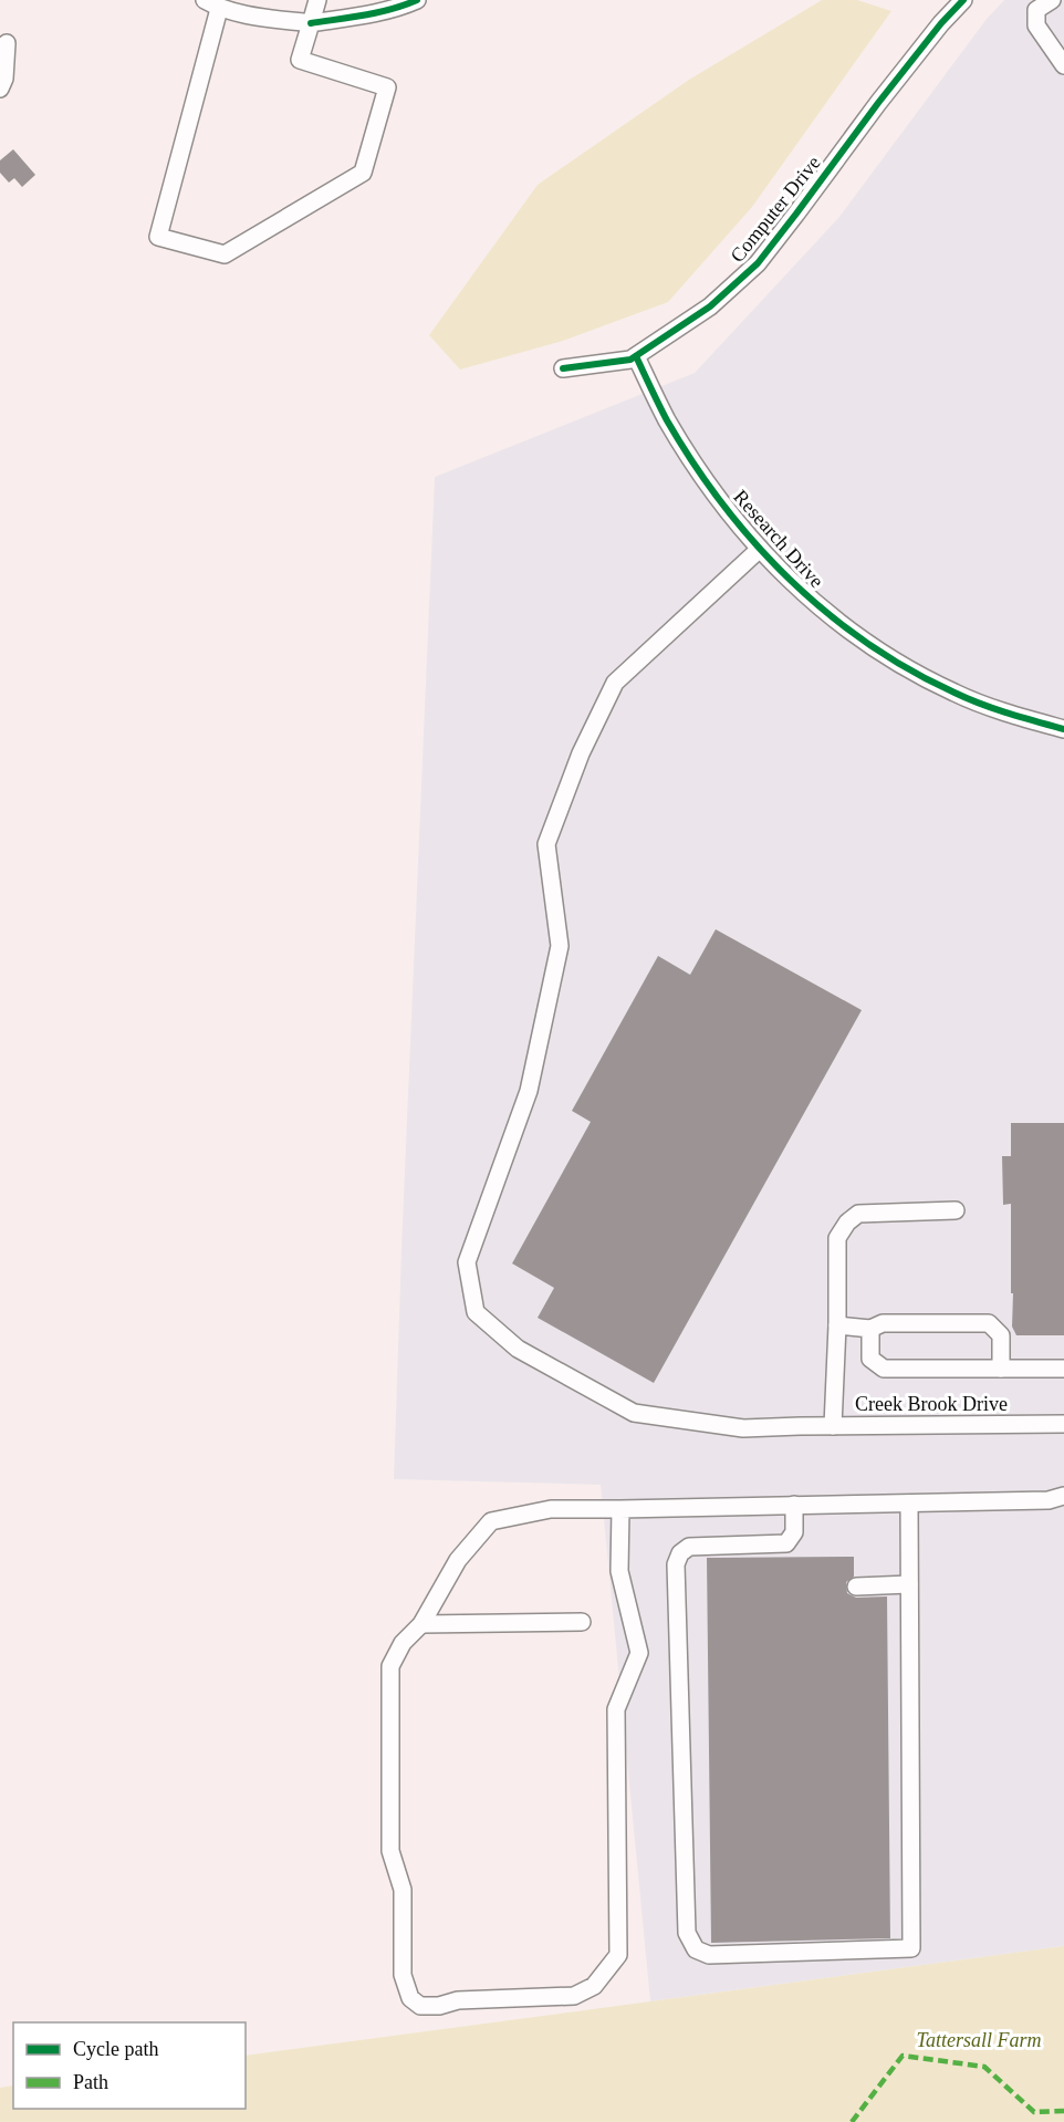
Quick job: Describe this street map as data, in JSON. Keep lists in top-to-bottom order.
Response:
{
  "streets": {
    "street": ["Computer Drive", "Research Drive", "Creek Brook Drive"]
  },
  "crossings": [
    ["Computer Drive", "Research Drive"],
    ["Research Drive", "Creek Brook Drive"]
  ],
  "parks": ["Tattersall Farm"],
  "legend": ["Cycle path", "Path"]
}
